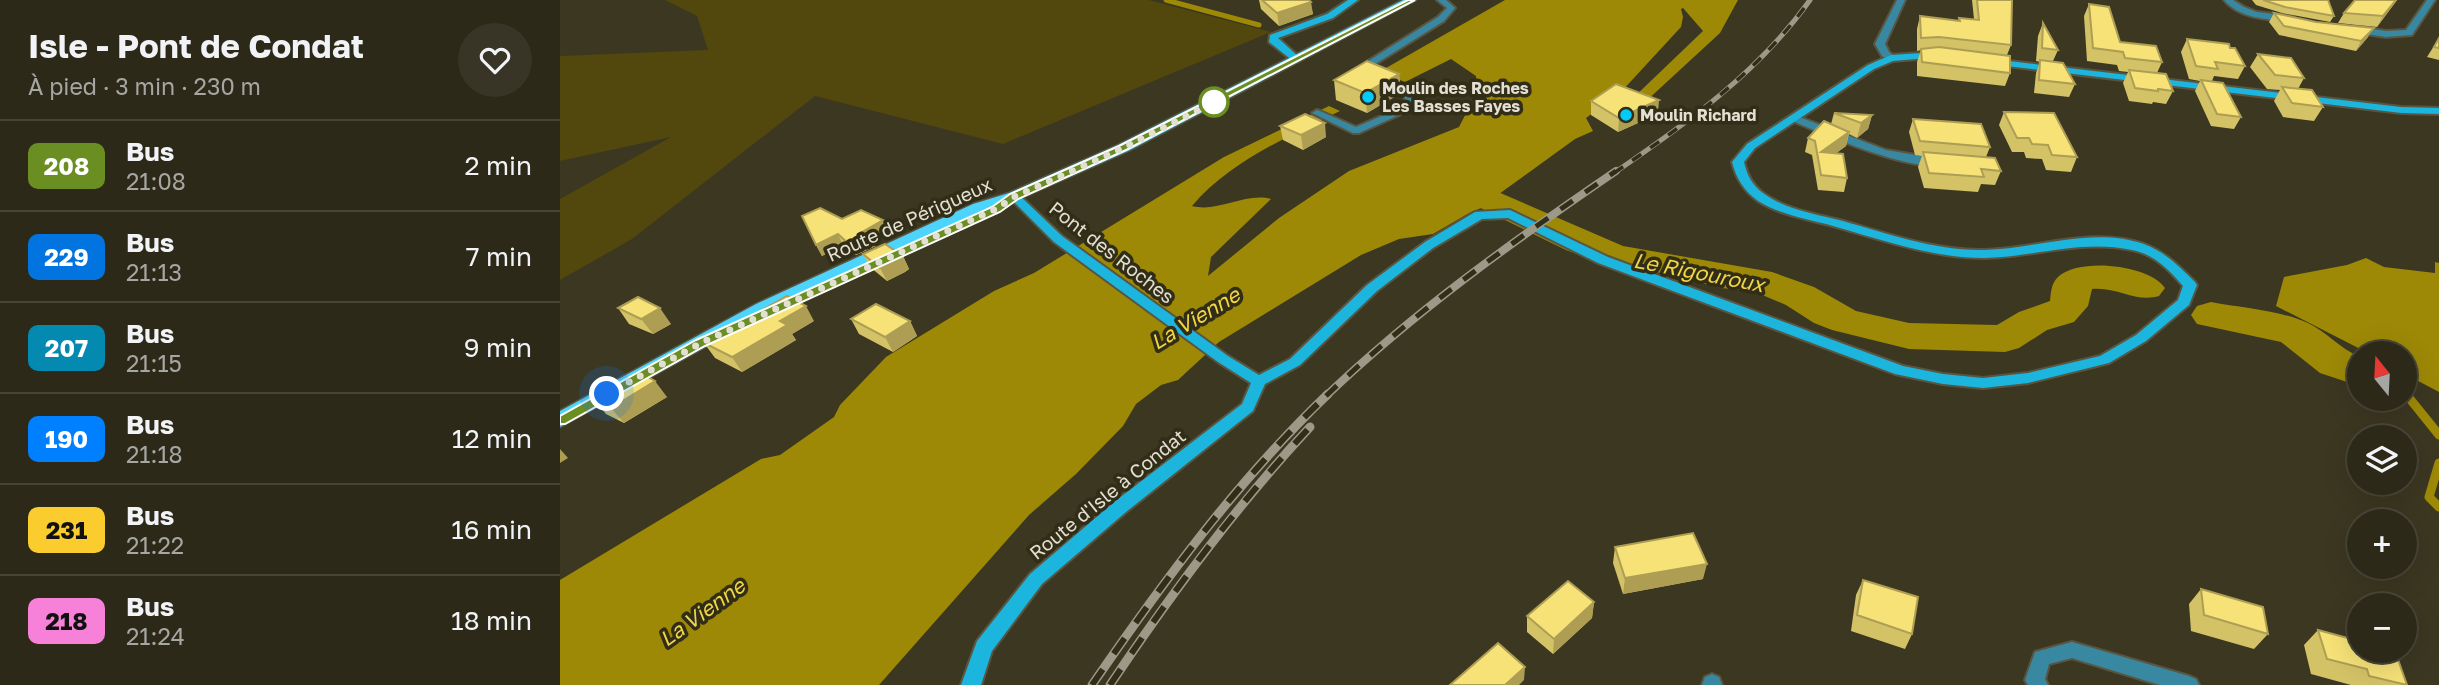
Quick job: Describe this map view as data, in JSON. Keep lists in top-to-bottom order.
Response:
{
  "streets": {
    "main road": ["Route de Périgueux"],
    "street": ["Pont des Roches", "Route d'Isle à Condat"]
  },
  "crossings": [
    ["Route de Périgueux", "Pont des Roches"],
    ["Pont des Roches", "Route d'Isle à Condat"]
  ],
  "water": ["Le Rigouroux", "La Vienne"],
  "places": ["Moulin des Roches Les Basses Fayes", "Moulin Richard"],
  "lines": ["bus line 208"],
  "north": "top",
  "page": {
    "heading": ["Isle - Pont de Condat", "À pied · 3 min · 230 m"],
    "list": [
      {
        "mark": "208",
        "name": "Bus",
        "note": "21:08",
        "value": "2 min"
      },
      {
        "mark": "229",
        "name": "Bus",
        "note": "21:13",
        "value": "7 min"
      },
      {
        "mark": "207",
        "name": "Bus",
        "note": "21:15",
        "value": "9 min"
      },
      {
        "mark": "190",
        "name": "Bus",
        "note": "21:18",
        "value": "12 min"
      },
      {
        "mark": "231",
        "name": "Bus",
        "note": "21:22",
        "value": "16 min"
      },
      {
        "mark": "218",
        "name": "Bus",
        "note": "21:24",
        "value": "18 min"
      }
    ],
    "map_buttons": ["+", "−"]
  }
}
